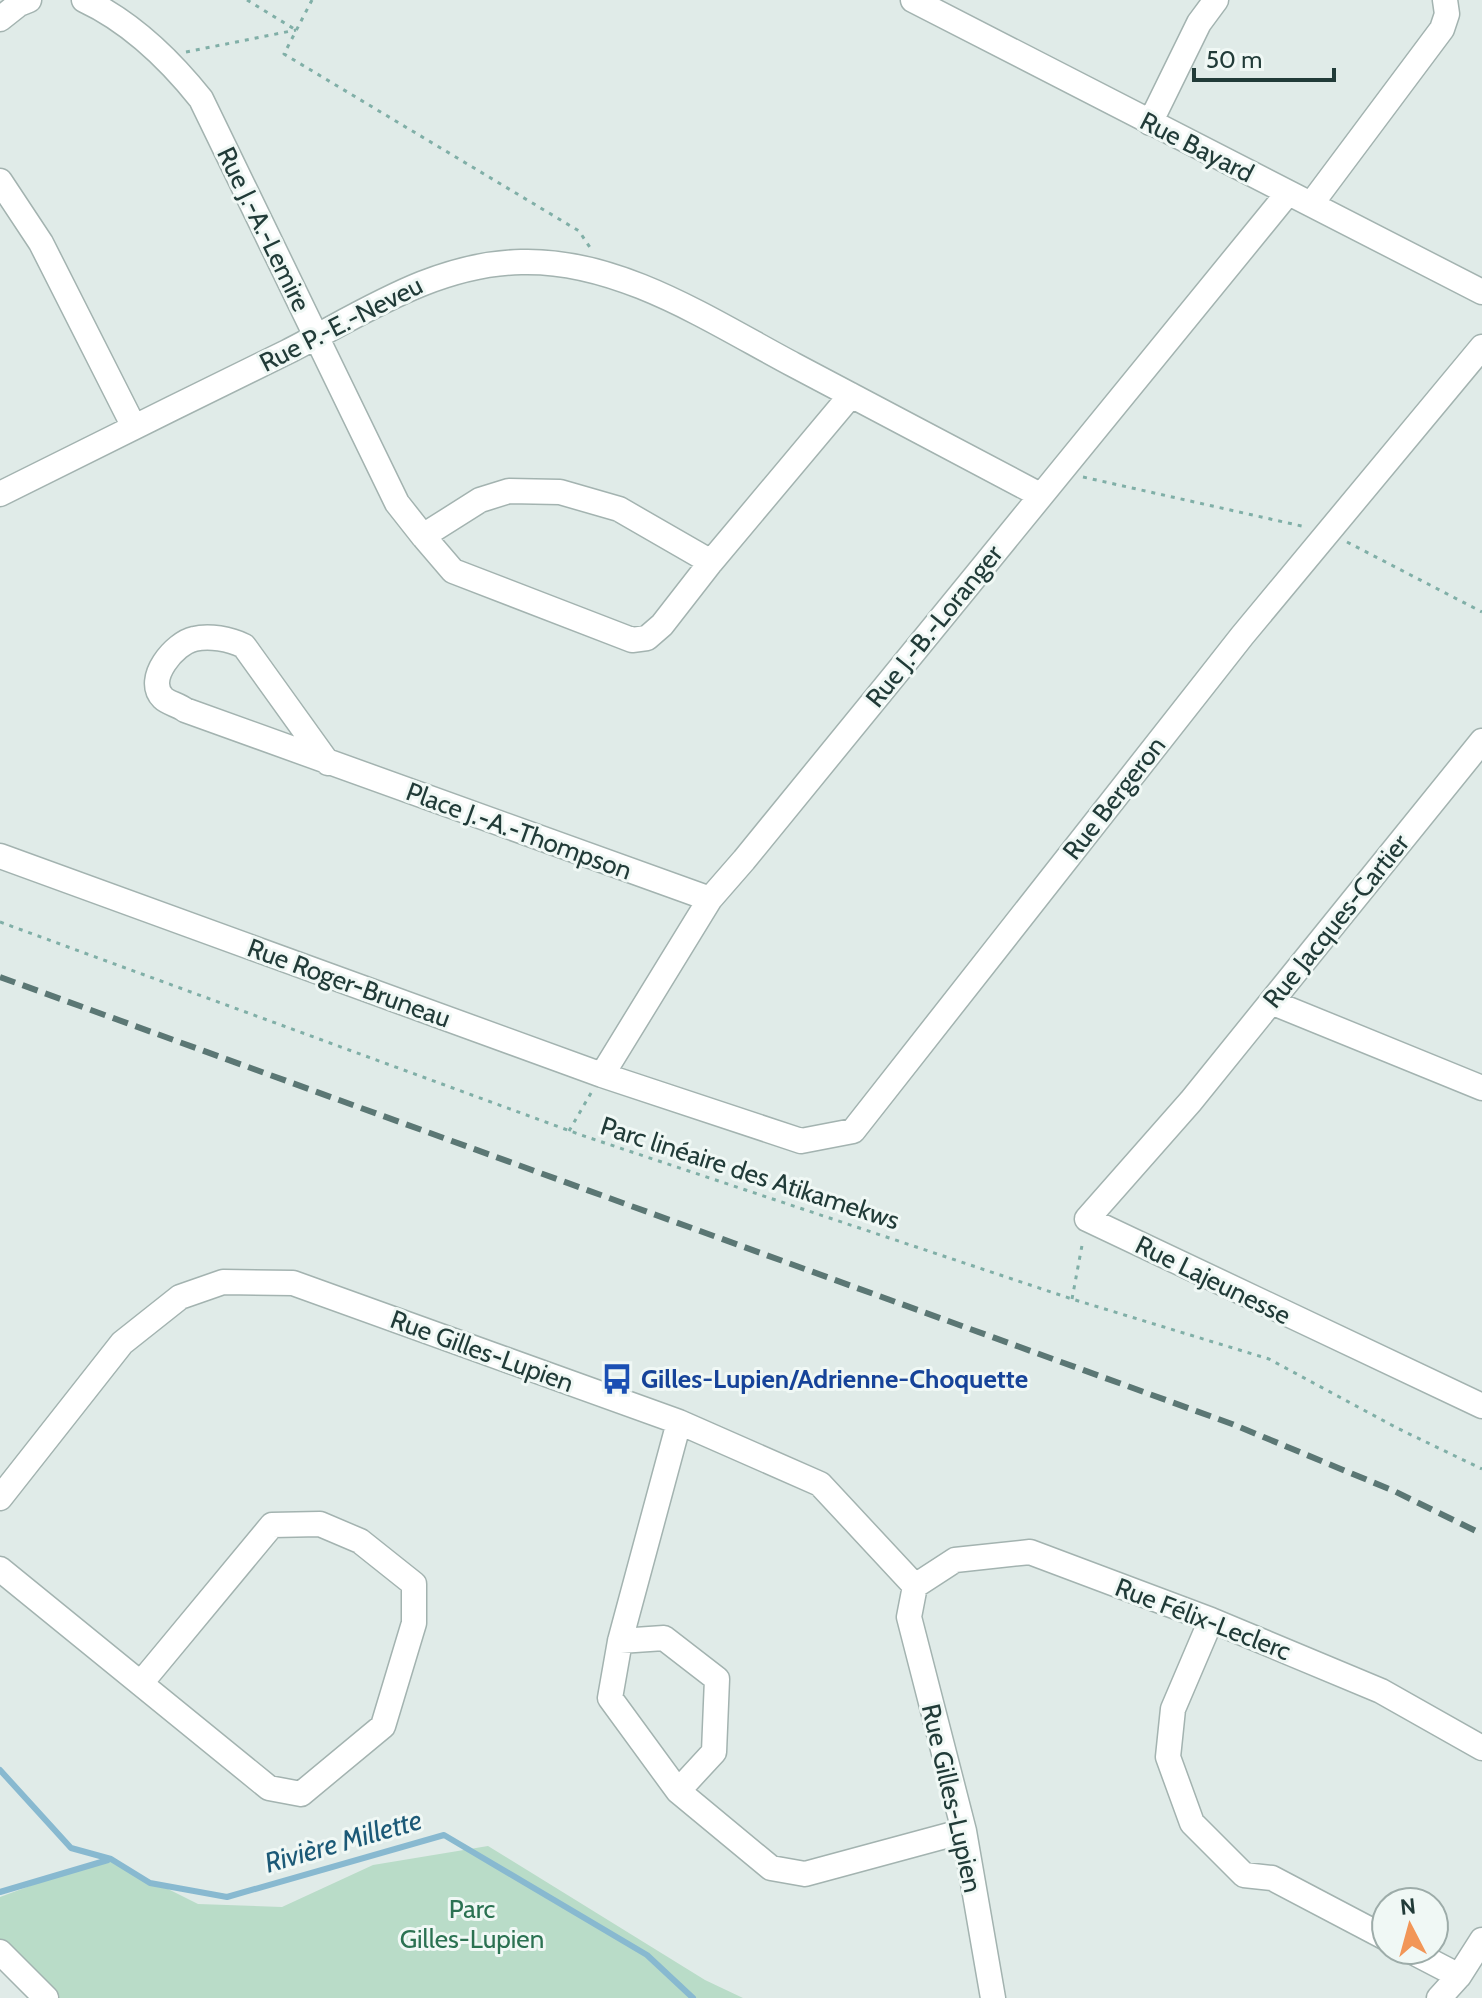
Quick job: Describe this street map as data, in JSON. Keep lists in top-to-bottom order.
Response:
{
  "streets": {
    "street": [
      "Rue Bayard",
      "Rue J.-A.-Lemire",
      "Rue P.-E.-Neveu",
      "Rue J.-B.-Loranger",
      "Rue Bergeron",
      "Place J.-A.-Thompson",
      "Rue Jacques-Cartier",
      "Rue Roger-Bruneau",
      "Rue Lajeunesse",
      "Rue Gilles-Lupien",
      "Rue Félix-Leclerc"
    ],
    "path": ["Parc linéaire des Atikamekws"]
  },
  "crossings": [
    ["Rue Bayard", "Rue J.-B.-Loranger"],
    ["Rue J.-A.-Lemire", "Rue P.-E.-Neveu"],
    ["Rue P.-E.-Neveu", "Rue J.-B.-Loranger"],
    ["Rue J.-B.-Loranger", "Place J.-A.-Thompson"],
    ["Rue J.-B.-Loranger", "Rue Roger-Bruneau"],
    ["Rue Bergeron", "Rue Roger-Bruneau"],
    ["Rue Jacques-Cartier", "Rue Lajeunesse"],
    ["Rue Gilles-Lupien", "Rue Félix-Leclerc"]
  ],
  "water": ["Rivière Millette"],
  "parks": ["Parc Gilles-Lupien"],
  "places": {
    "bus stop": ["Gilles-Lupien/Adrienne-Choquette"]
  },
  "scale_bar": "50 m",
  "north": "top"
}
